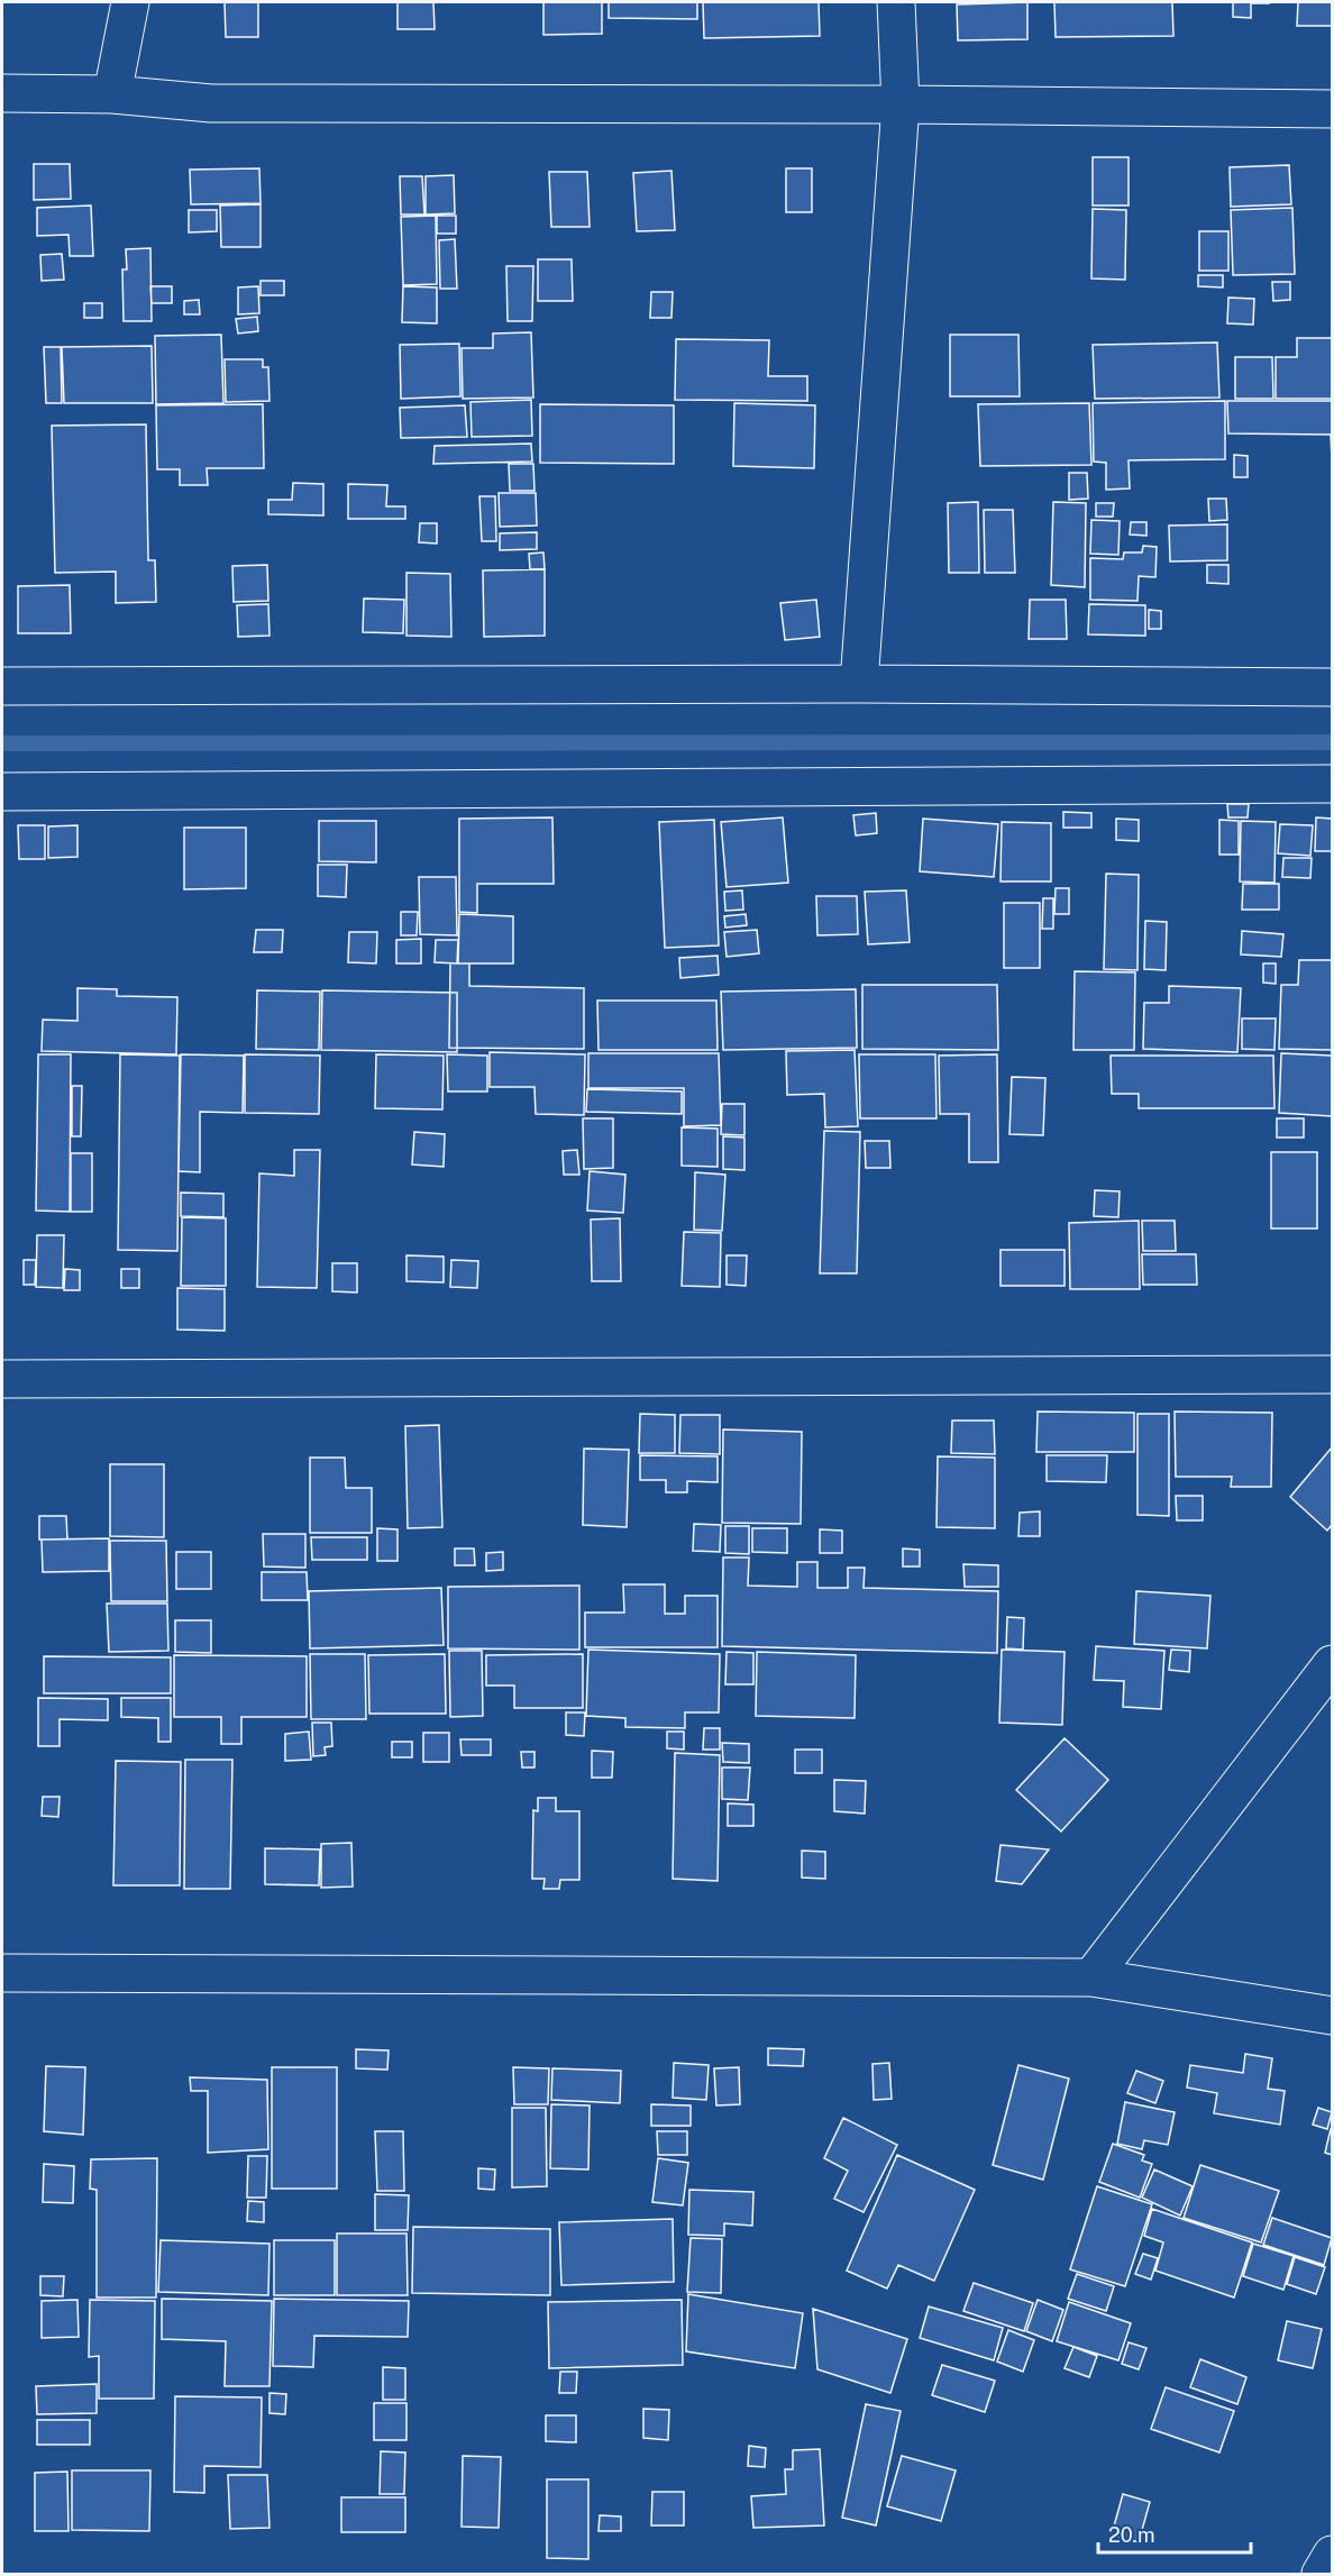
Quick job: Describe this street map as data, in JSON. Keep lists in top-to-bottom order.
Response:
{
  "scale_bar": "20 m"
}
